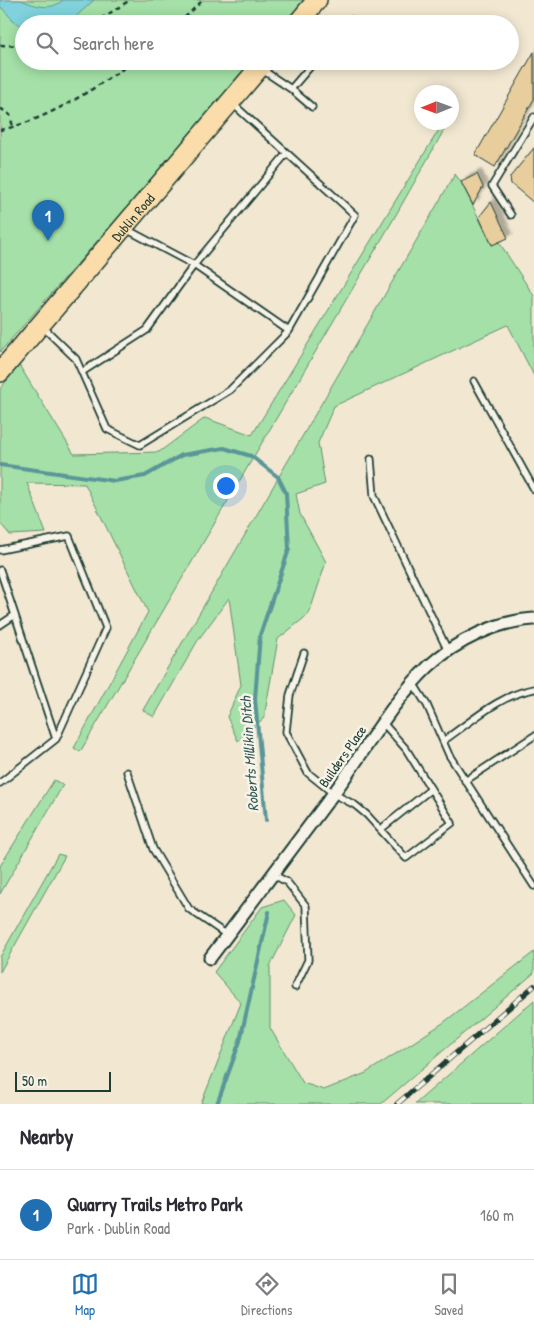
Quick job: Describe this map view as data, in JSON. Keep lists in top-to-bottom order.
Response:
{
  "streets": {
    "main road": ["Dublin Road"],
    "street": ["Builders Place"]
  },
  "water": ["Roberts Millikin Ditch"],
  "scale_bar": "50 m",
  "north": "left",
  "page": {
    "search": "Search here",
    "pins": "1",
    "scale": "50 m",
    "heading": "Nearby",
    "list": [
      {
        "mark": "1",
        "name": "Quarry Trails Metro Park",
        "note": "Park · Dublin Road",
        "value": "160 m"
      }
    ],
    "nav": ["Map", "Directions", "Saved"]
  }
}
